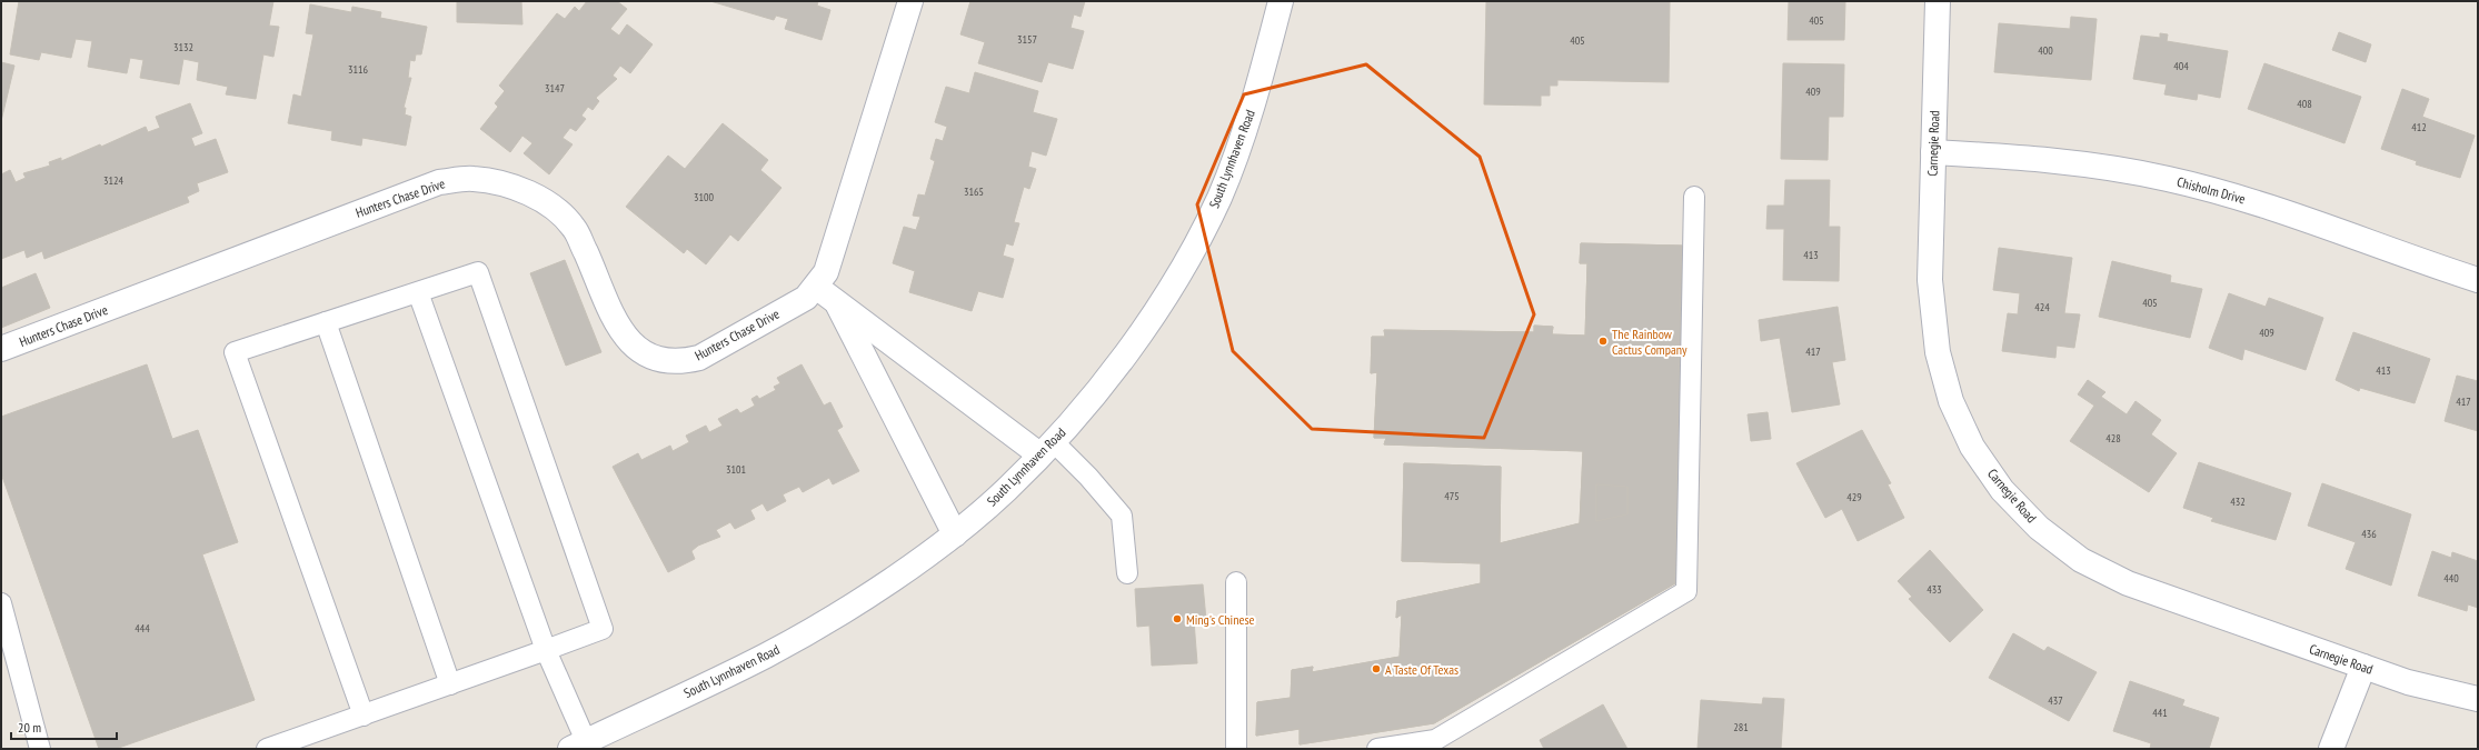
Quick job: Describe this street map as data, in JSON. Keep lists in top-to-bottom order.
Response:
{
  "streets": {
    "street": [
      "Carnegie Road",
      "South Lynnhaven Road",
      "Chisholm Drive",
      "Hunters Chase Drive"
    ]
  },
  "crossings": [
    ["Carnegie Road", "Chisholm Drive"]
  ],
  "places": ["The Rainbow Cactus Company", "Ming's Chinese", "A Taste Of Texas"],
  "house_numbers": [
    "405",
    "3157",
    "405",
    "3132",
    "400",
    "404",
    "3116",
    "3147",
    "409",
    "408",
    "412",
    "3124",
    "3165",
    "3100",
    "413",
    "405",
    "424",
    "409",
    "417",
    "413",
    "417",
    "428",
    "3101",
    "475",
    "429",
    "432",
    "436",
    "440",
    "433",
    "444",
    "437",
    "441",
    "281"
  ],
  "scale_bar": "20 m"
}
